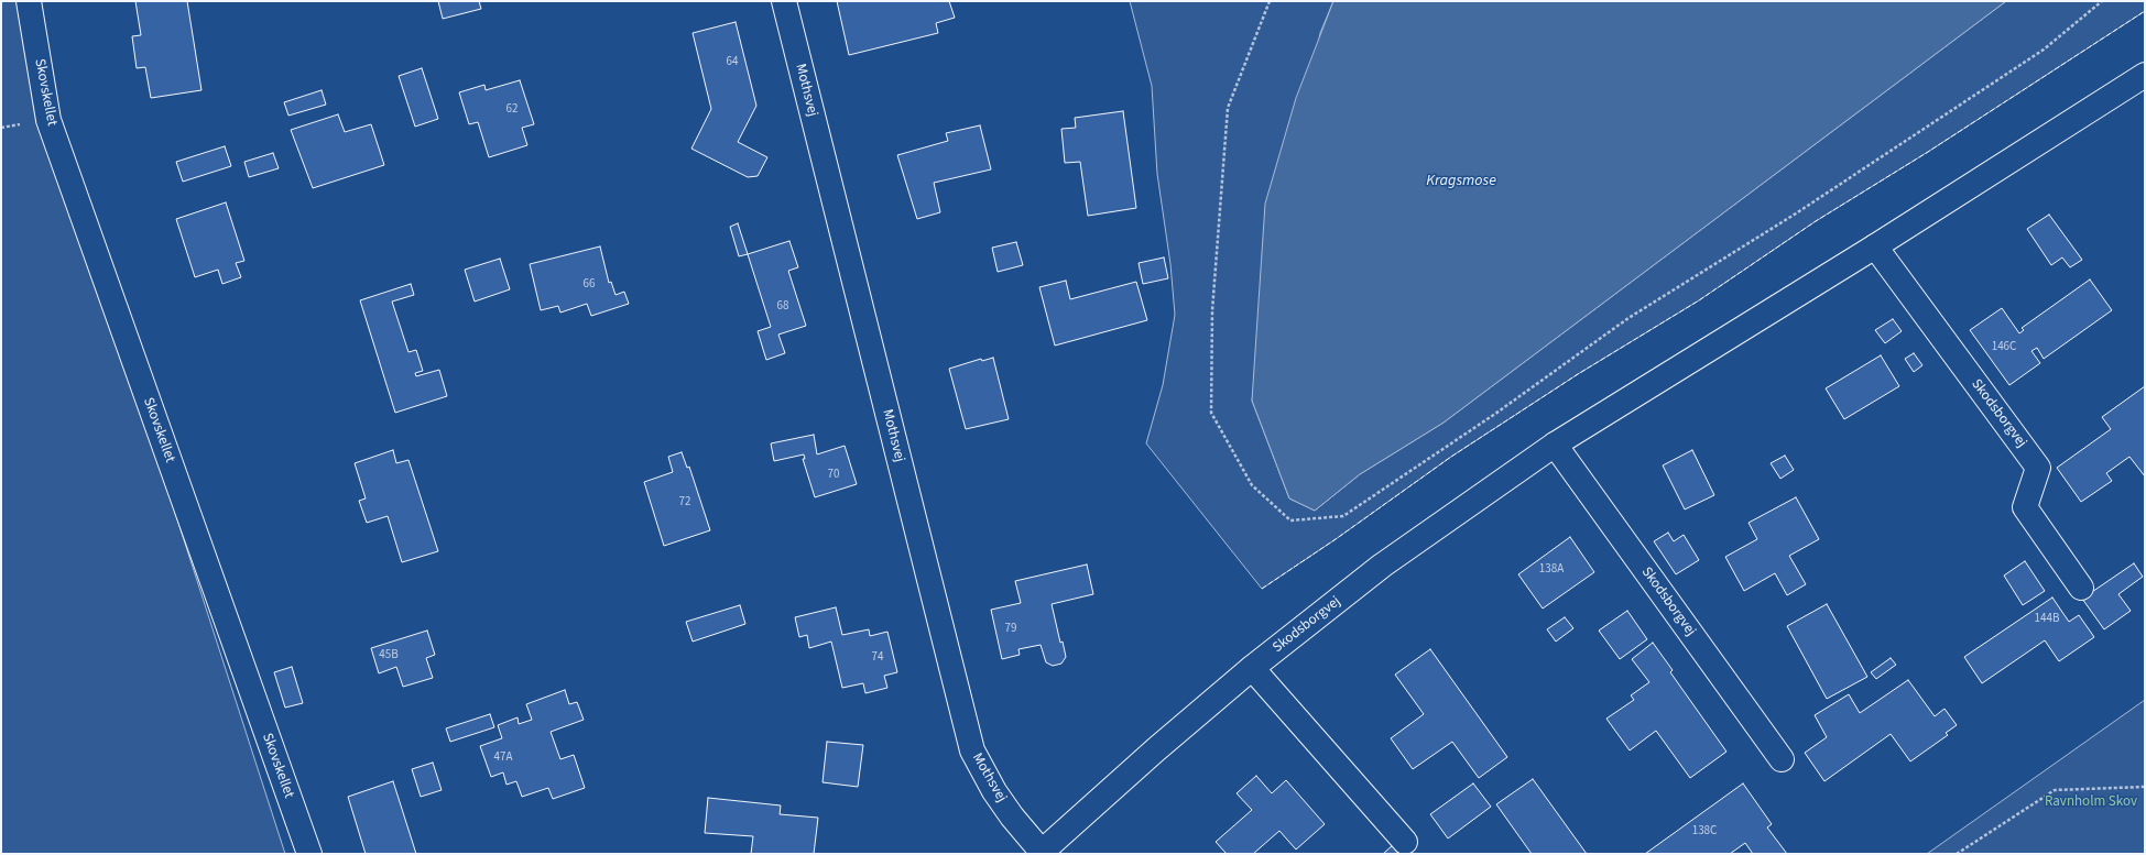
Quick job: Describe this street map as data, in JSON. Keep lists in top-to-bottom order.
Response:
{
  "streets": {
    "street": ["Mothsvej", "Skovskellet", "Skodsborgvej"]
  },
  "crossings": [
    ["Mothsvej", "Skodsborgvej"]
  ],
  "water": ["Kragsmose"],
  "parks": ["Ravnholm Skov"],
  "house_numbers": [
    "64",
    "62",
    "66",
    "68",
    "146C",
    "70",
    "72",
    "138A",
    "144B",
    "79",
    "45B",
    "74",
    "47A",
    "138C"
  ]
}
